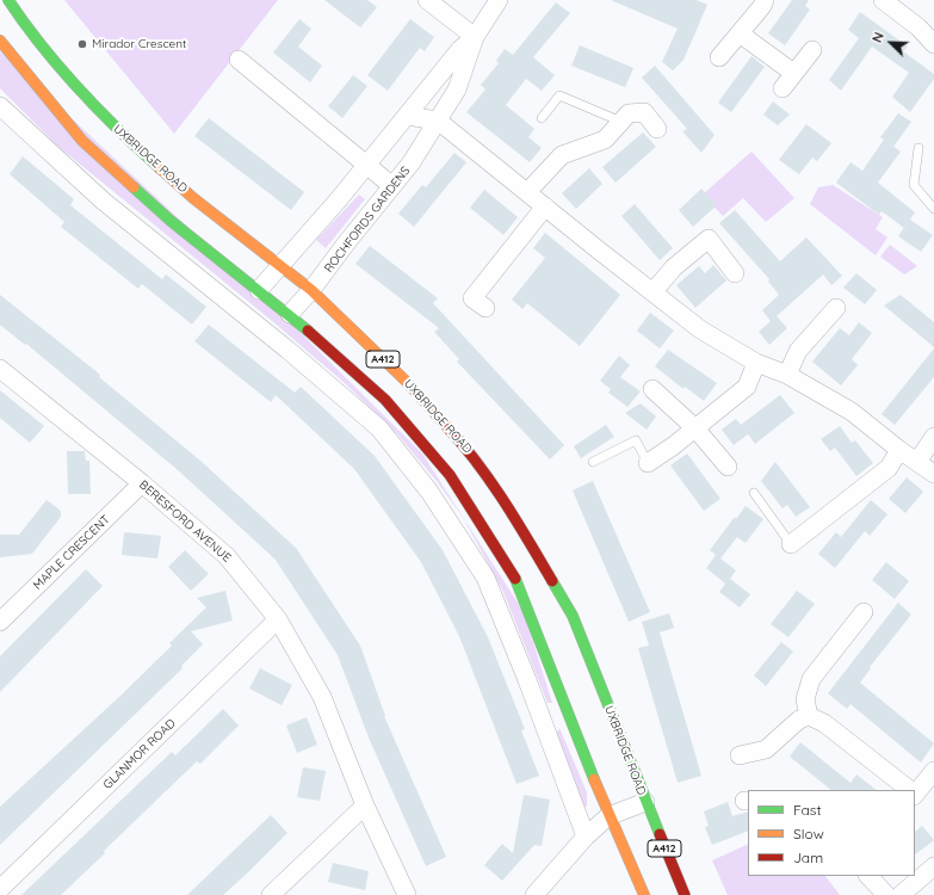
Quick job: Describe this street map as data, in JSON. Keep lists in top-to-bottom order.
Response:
{
  "streets": {
    "main road": ["UXBRIDGE ROAD", "A412"],
    "street": [
      "ROCHFORDS GARDENS",
      "BERESFORD AVENUE",
      "MAPLE CRESCENT",
      "GLANMOR ROAD"
    ]
  },
  "crossings": [
    ["UXBRIDGE ROAD", "ROCHFORDS GARDENS"],
    ["ROCHFORDS GARDENS", "A412"],
    ["BERESFORD AVENUE", "MAPLE CRESCENT"],
    ["BERESFORD AVENUE", "GLANMOR ROAD"]
  ],
  "places": ["Mirador Crescent"],
  "legend": ["Fast", "Slow", "Jam"],
  "north": "top left"
}
